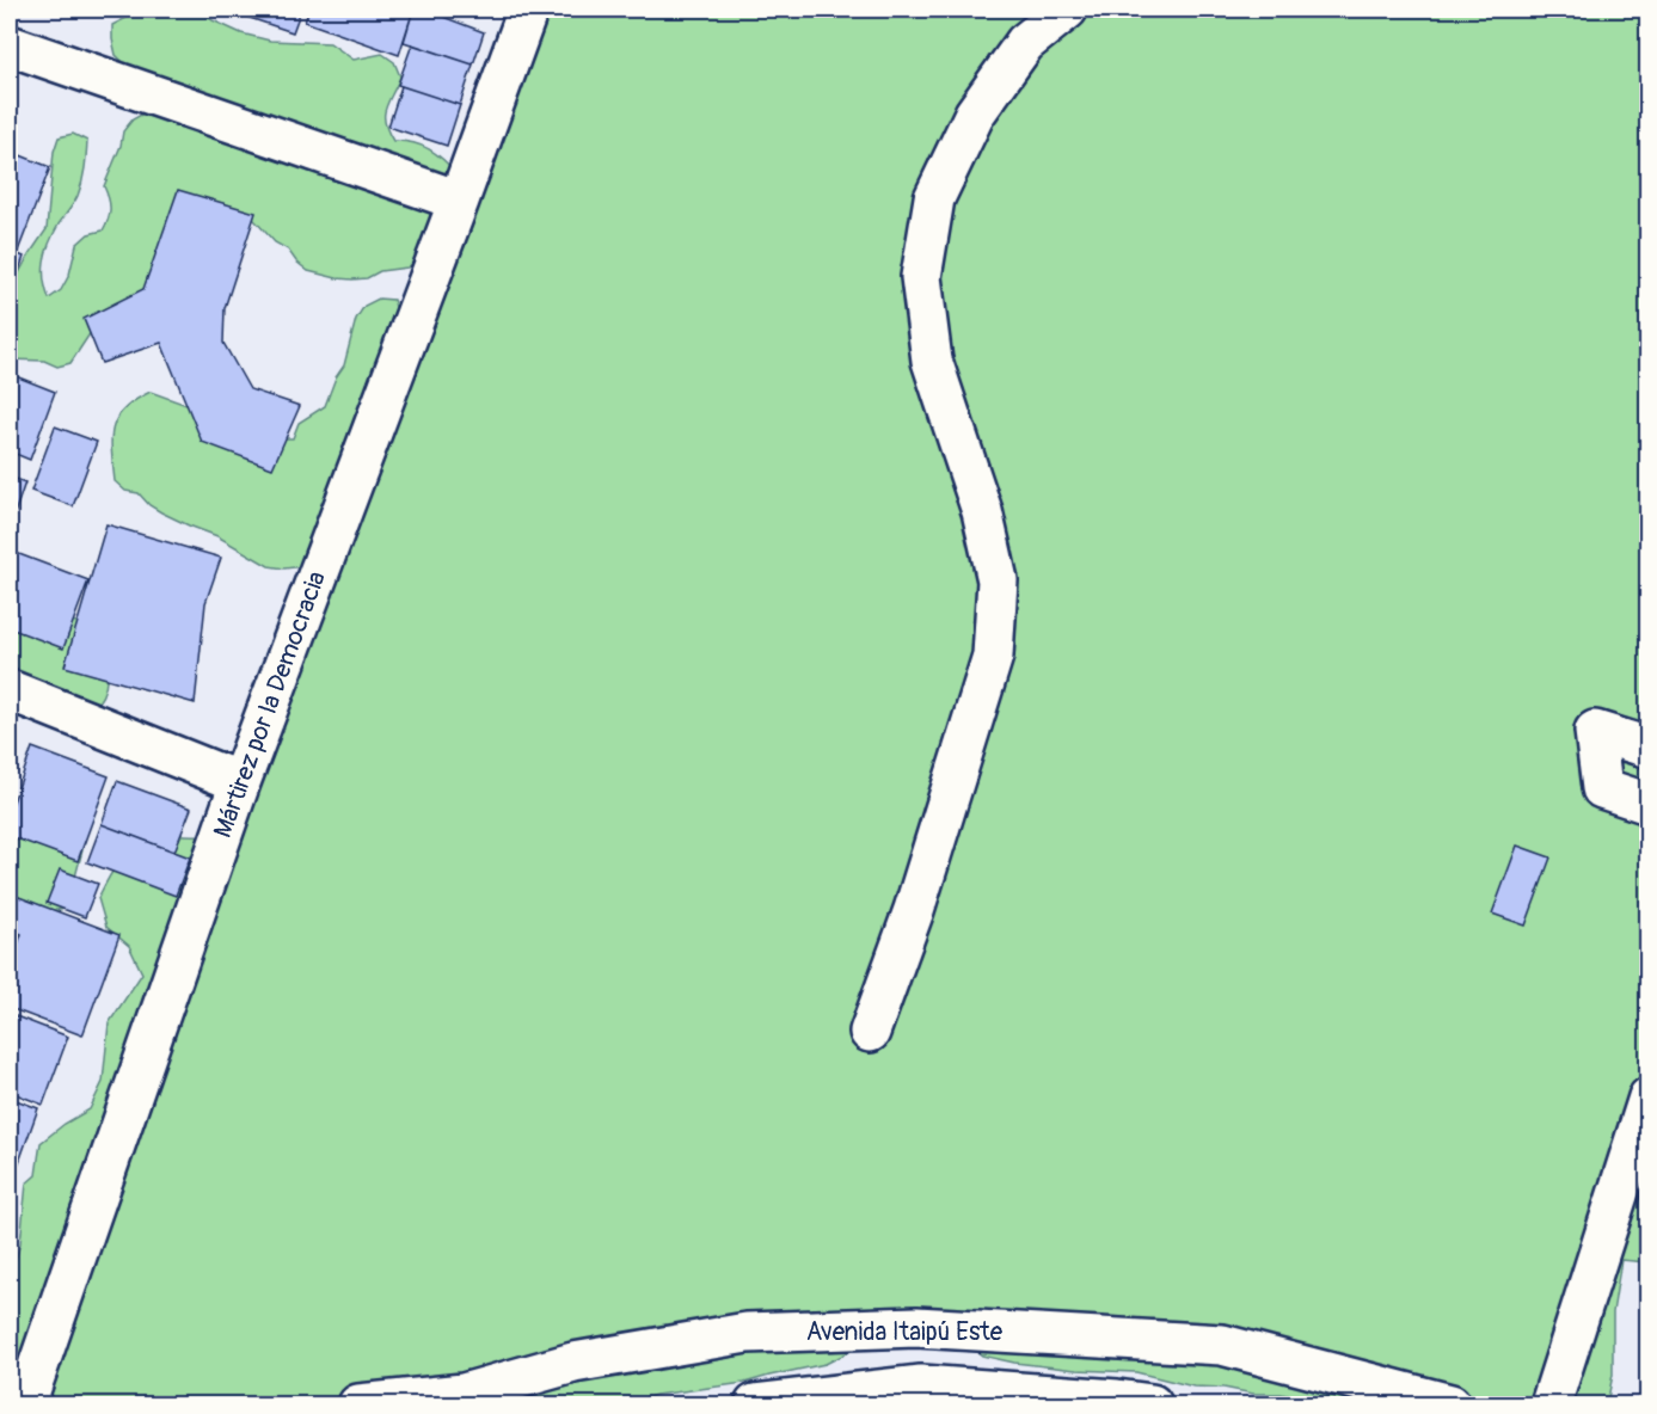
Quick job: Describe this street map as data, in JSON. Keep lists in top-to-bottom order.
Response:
{
  "streets": {
    "street": ["Mártirez por la Democracia", "Avenida Itaipú Este"]
  }
}
